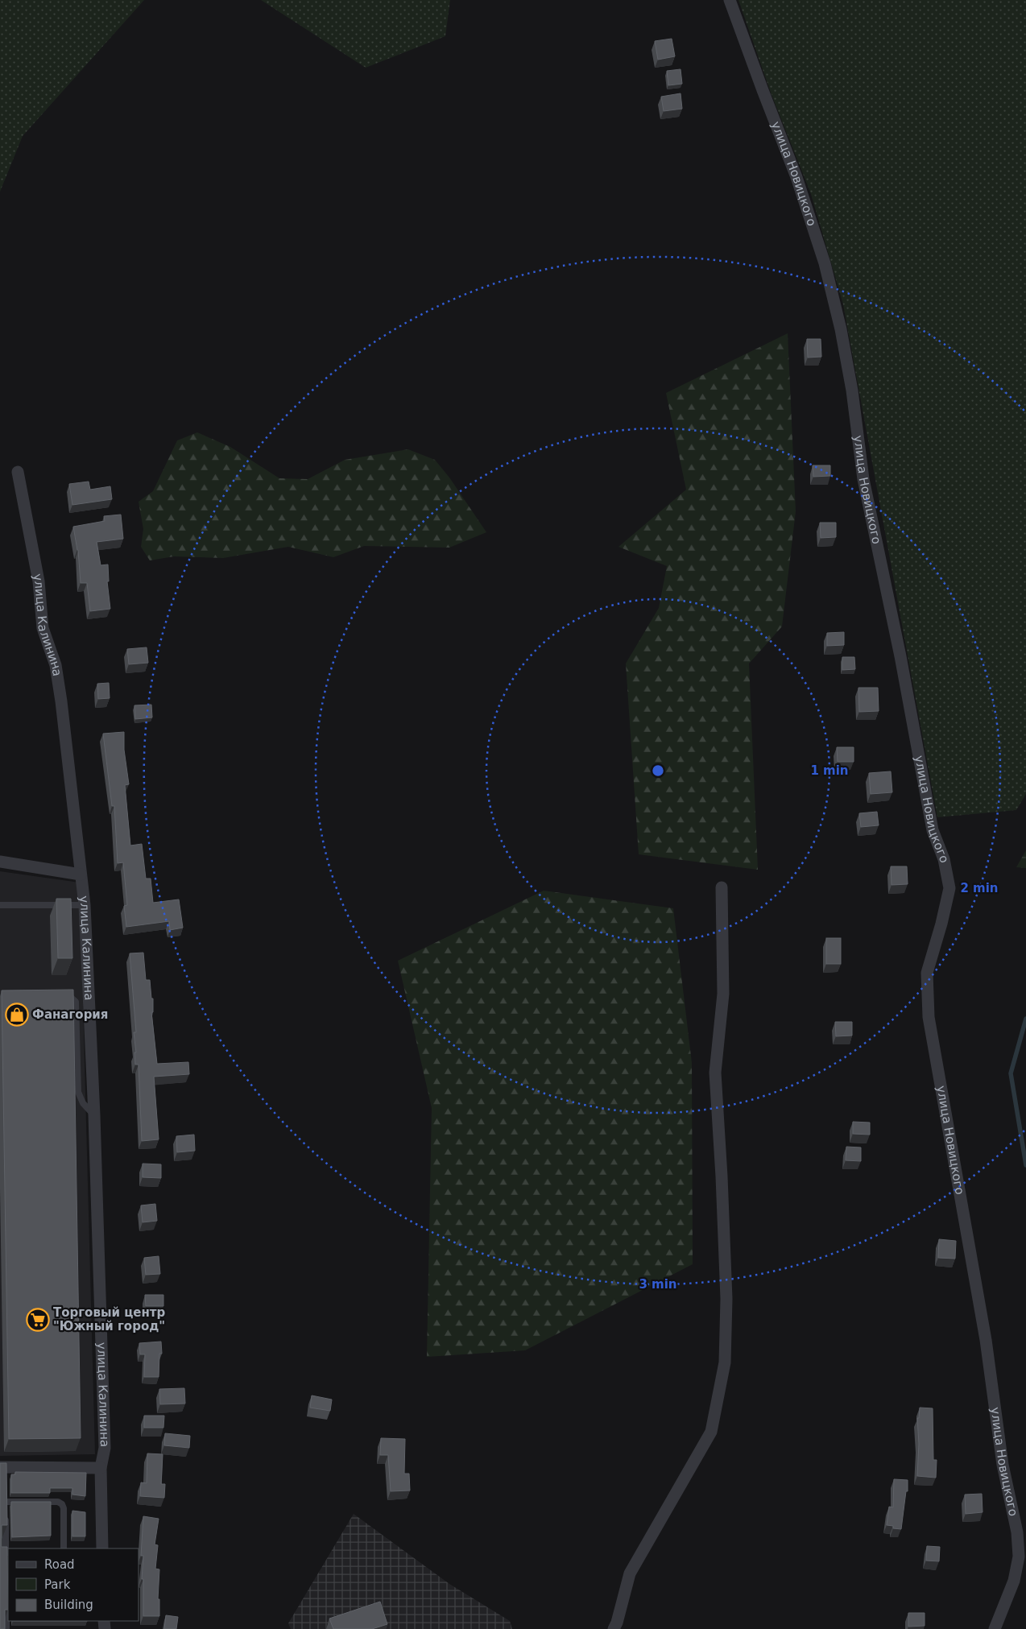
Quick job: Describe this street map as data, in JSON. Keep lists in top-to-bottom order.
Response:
{
  "streets": {
    "street": ["улица Новицкого", "улица Калинина"]
  },
  "places": {
    "shop": ["Фанагория"],
    "supermarket": ["Торговый центр \"Южный город\""]
  },
  "legend": ["Road", "Park", "Building"],
  "rings": ["1 min", "2 min", "3 min"]
}
